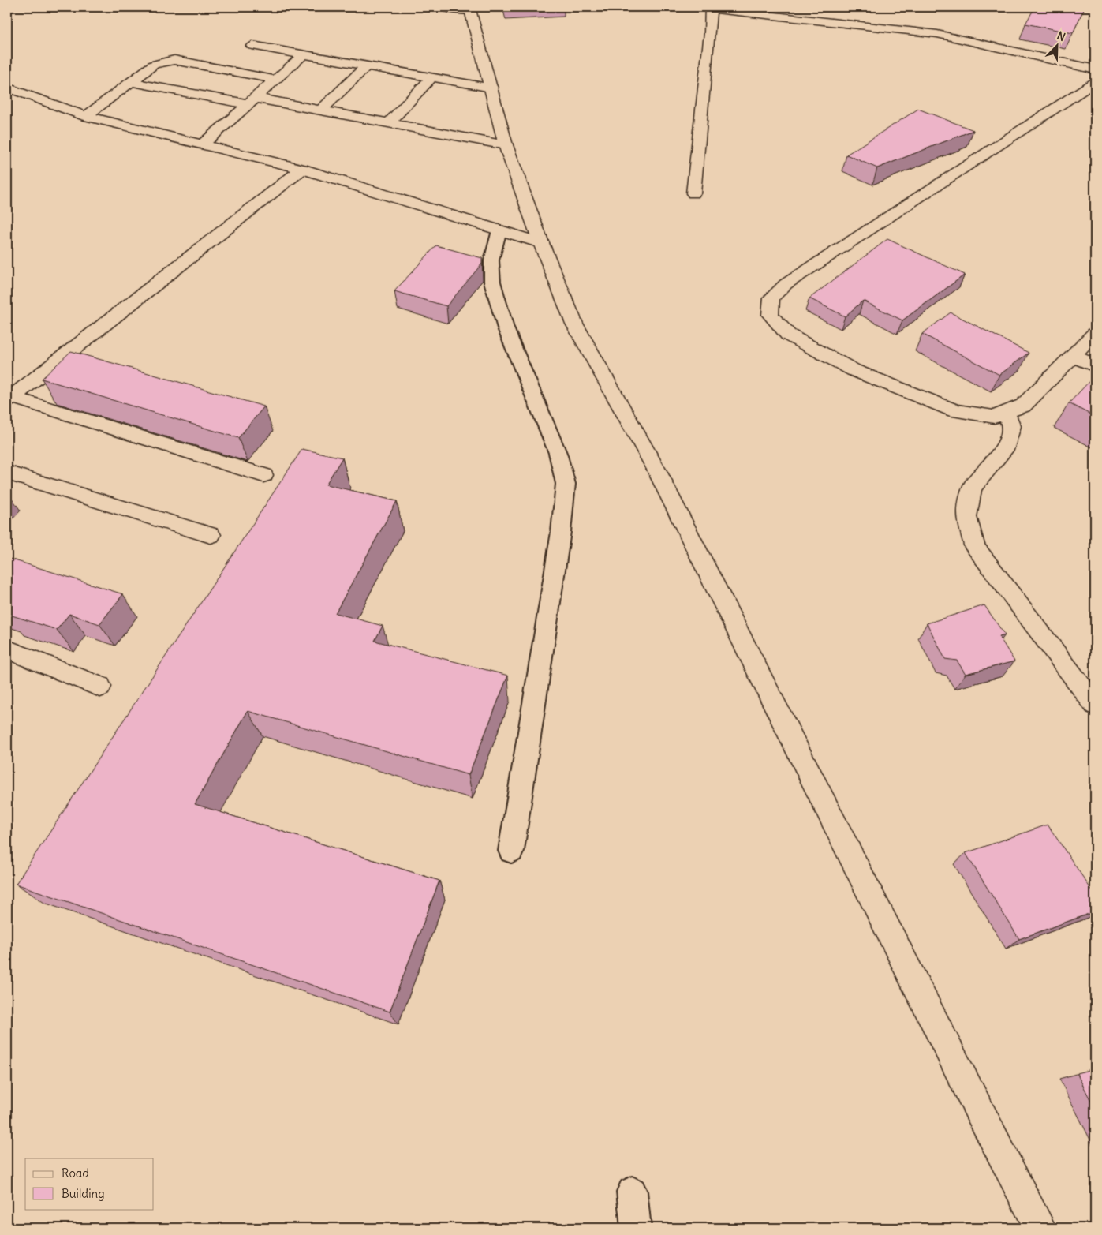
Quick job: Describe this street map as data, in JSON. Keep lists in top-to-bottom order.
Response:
{
  "legend": ["Road", "Building"],
  "north": "top right"
}
